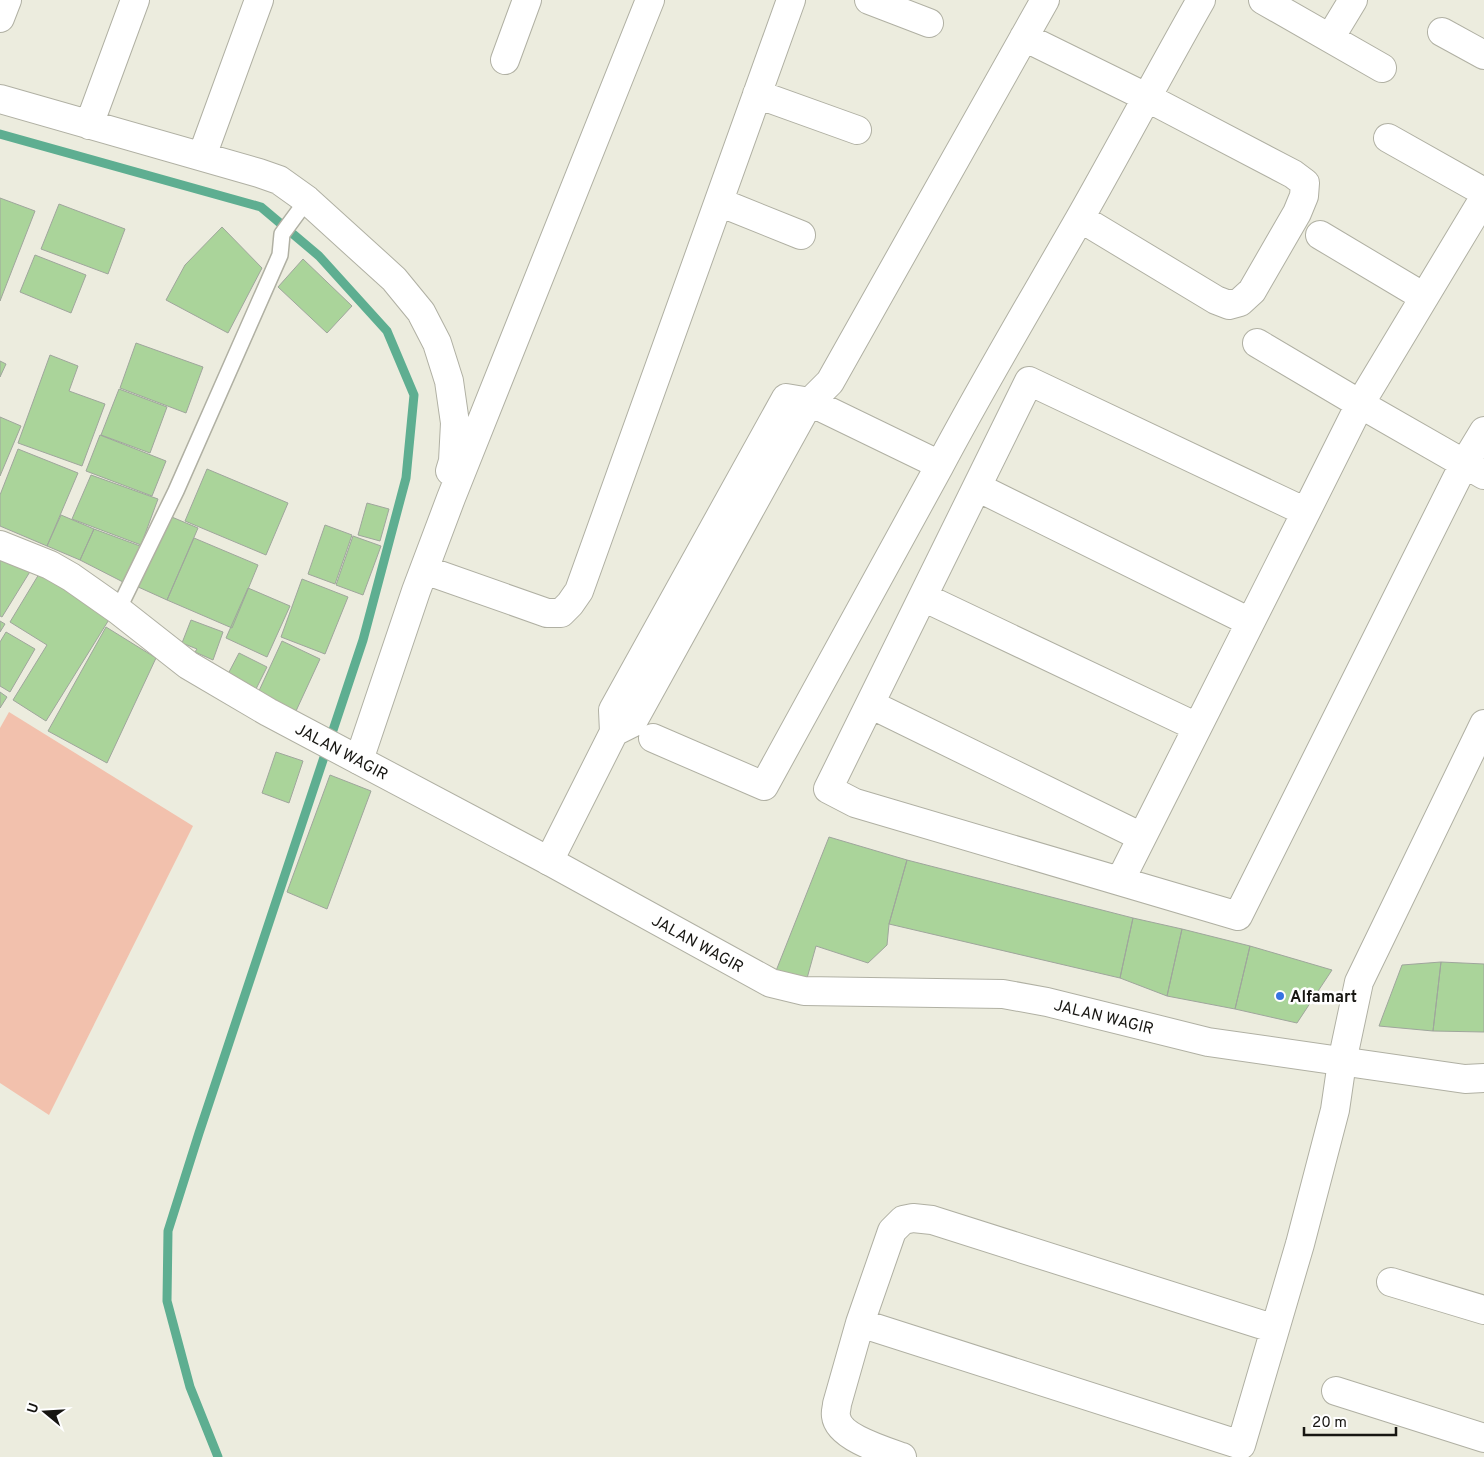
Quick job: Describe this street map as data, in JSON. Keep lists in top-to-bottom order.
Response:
{
  "streets": {
    "street": ["JALAN WAGIR"]
  },
  "places": ["Alfamart"],
  "scale_bar": "20 m",
  "north": "left"
}
